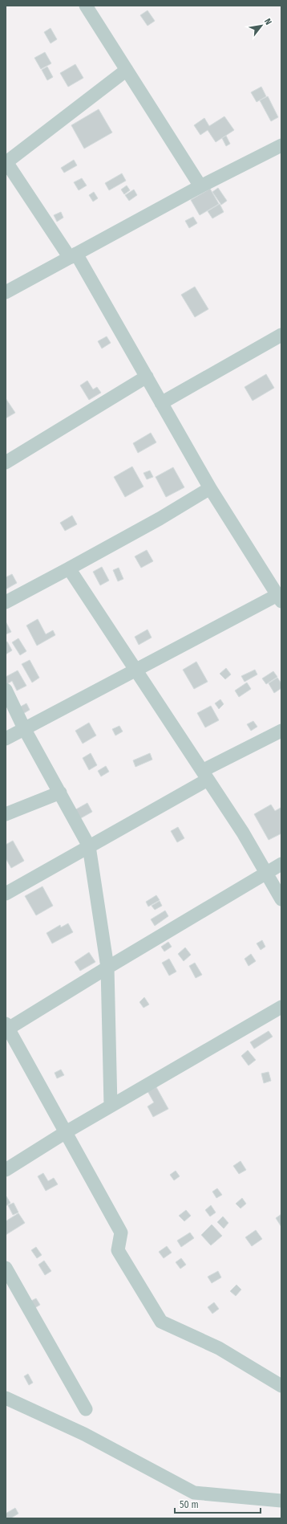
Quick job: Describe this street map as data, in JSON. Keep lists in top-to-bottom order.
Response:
{
  "scale_bar": "50 m",
  "north": "top right"
}
